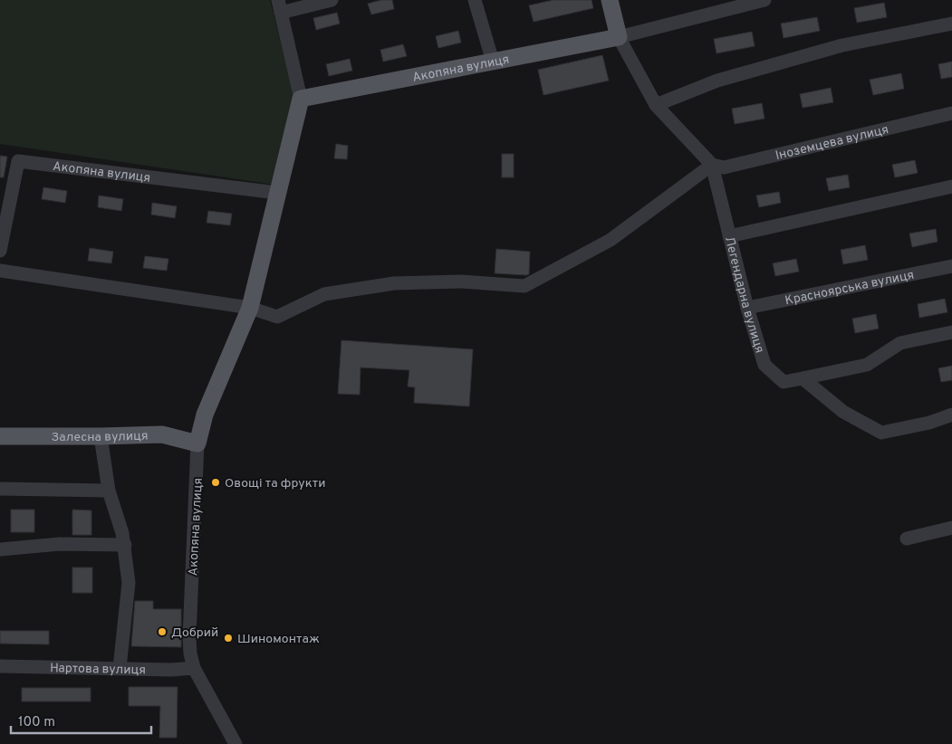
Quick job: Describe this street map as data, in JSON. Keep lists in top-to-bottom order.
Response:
{
  "streets": {
    "main road": ["Акопяна вулиця", "Залесна вулиця"],
    "street": [
      "Іноземцева вулиця",
      "Красноярська вулиця",
      "Легендарна вулиця",
      "Нартова вулиця"
    ]
  },
  "crossings": [
    ["Акопяна вулиця", "Залесна вулиця"],
    ["Акопяна вулиця", "Нартова вулиця"],
    ["Іноземцева вулиця", "Легендарна вулиця"],
    ["Красноярська вулиця", "Легендарна вулиця"]
  ],
  "places": ["Овощі та фрукти", "Добрий", "Шиномонтаж"],
  "scale_bar": "100 m"
}
